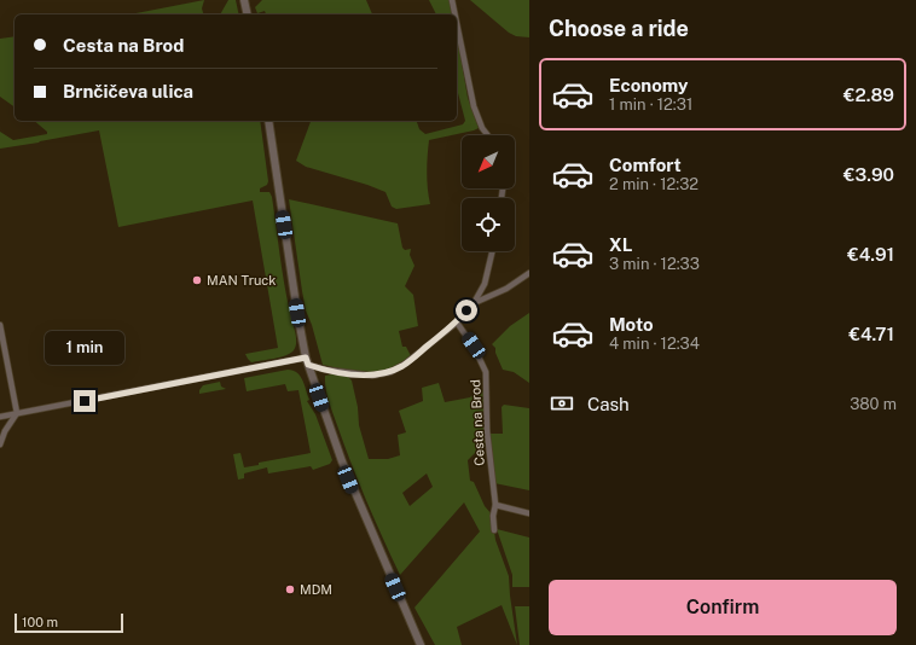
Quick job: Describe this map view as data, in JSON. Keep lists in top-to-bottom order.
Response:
{
  "streets": {
    "street": ["Cesta na Brod"]
  },
  "places": ["MAN Truck", "MDM"],
  "scale_bar": "100 m",
  "north": "bottom left",
  "page": {
    "heading": "Choose a ride",
    "banner": ["Cesta na Brod", "Brnčičeva ulica"],
    "list": [
      {
        "name": "Economy",
        "note": "1 min · 12:31",
        "value": "€2.89"
      },
      {
        "name": "Comfort",
        "note": "2 min · 12:32",
        "value": "€3.90"
      },
      {
        "name": "XL",
        "note": "3 min · 12:33",
        "value": "€4.91"
      },
      {
        "name": "Moto",
        "note": "4 min · 12:34",
        "value": "€4.71"
      }
    ],
    "bubble": "1 min",
    "pay": ["Cash", "380 m"],
    "buttons": "Confirm",
    "scale": "100 m"
  }
}
